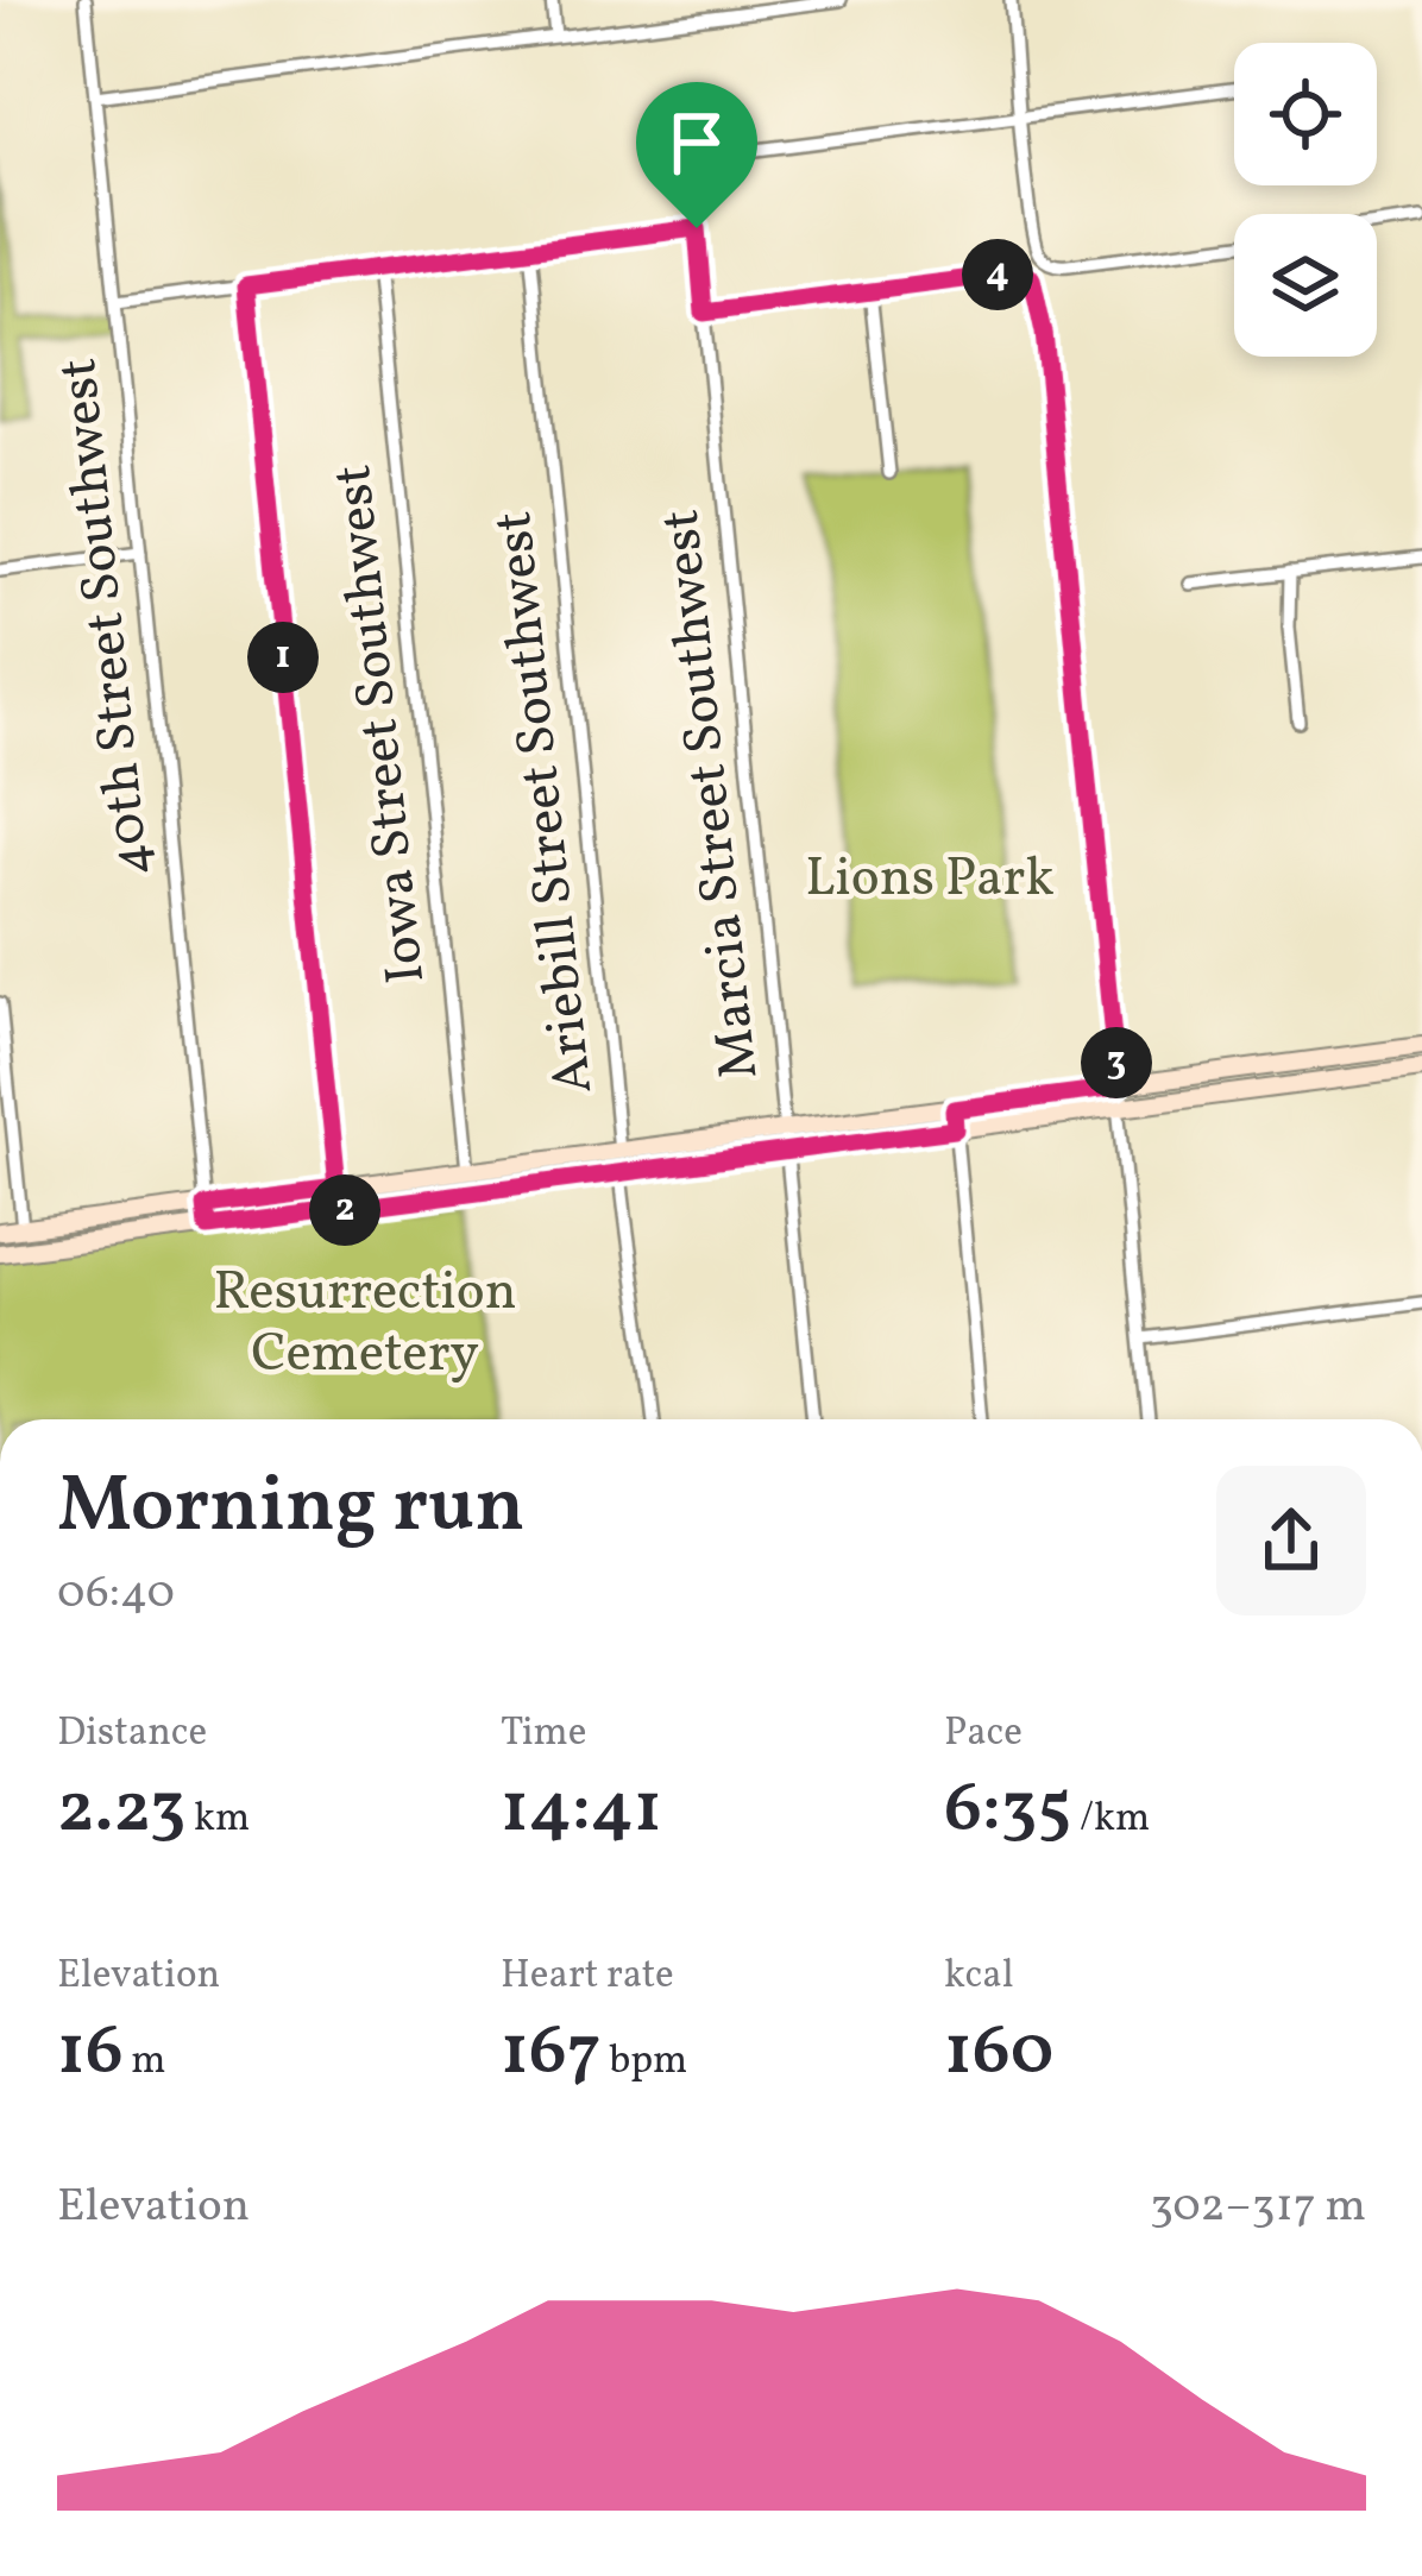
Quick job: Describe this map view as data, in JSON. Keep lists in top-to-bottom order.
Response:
{
  "streets": {
    "street": [
      "40th Street Southwest",
      "Iowa Street Southwest",
      "Marcia Street Southwest",
      "Ariebill Street Southwest"
    ]
  },
  "parks": ["Lions Park", "Resurrection Cemetery"],
  "page": {
    "pins": [
      "4",
      "1",
      "3",
      "2"
    ],
    "heading": ["Morning run", "06:40"],
    "stats": [
      ["Distance", "2.23 km"],
      ["Time", "14:41"],
      ["Pace", "6:35 /km"],
      ["Elevation", "16 m"],
      ["Heart rate", "167 bpm"],
      ["kcal", "160"]
    ],
    "chart": ["Elevation", "302–317 m"]
  }
}
